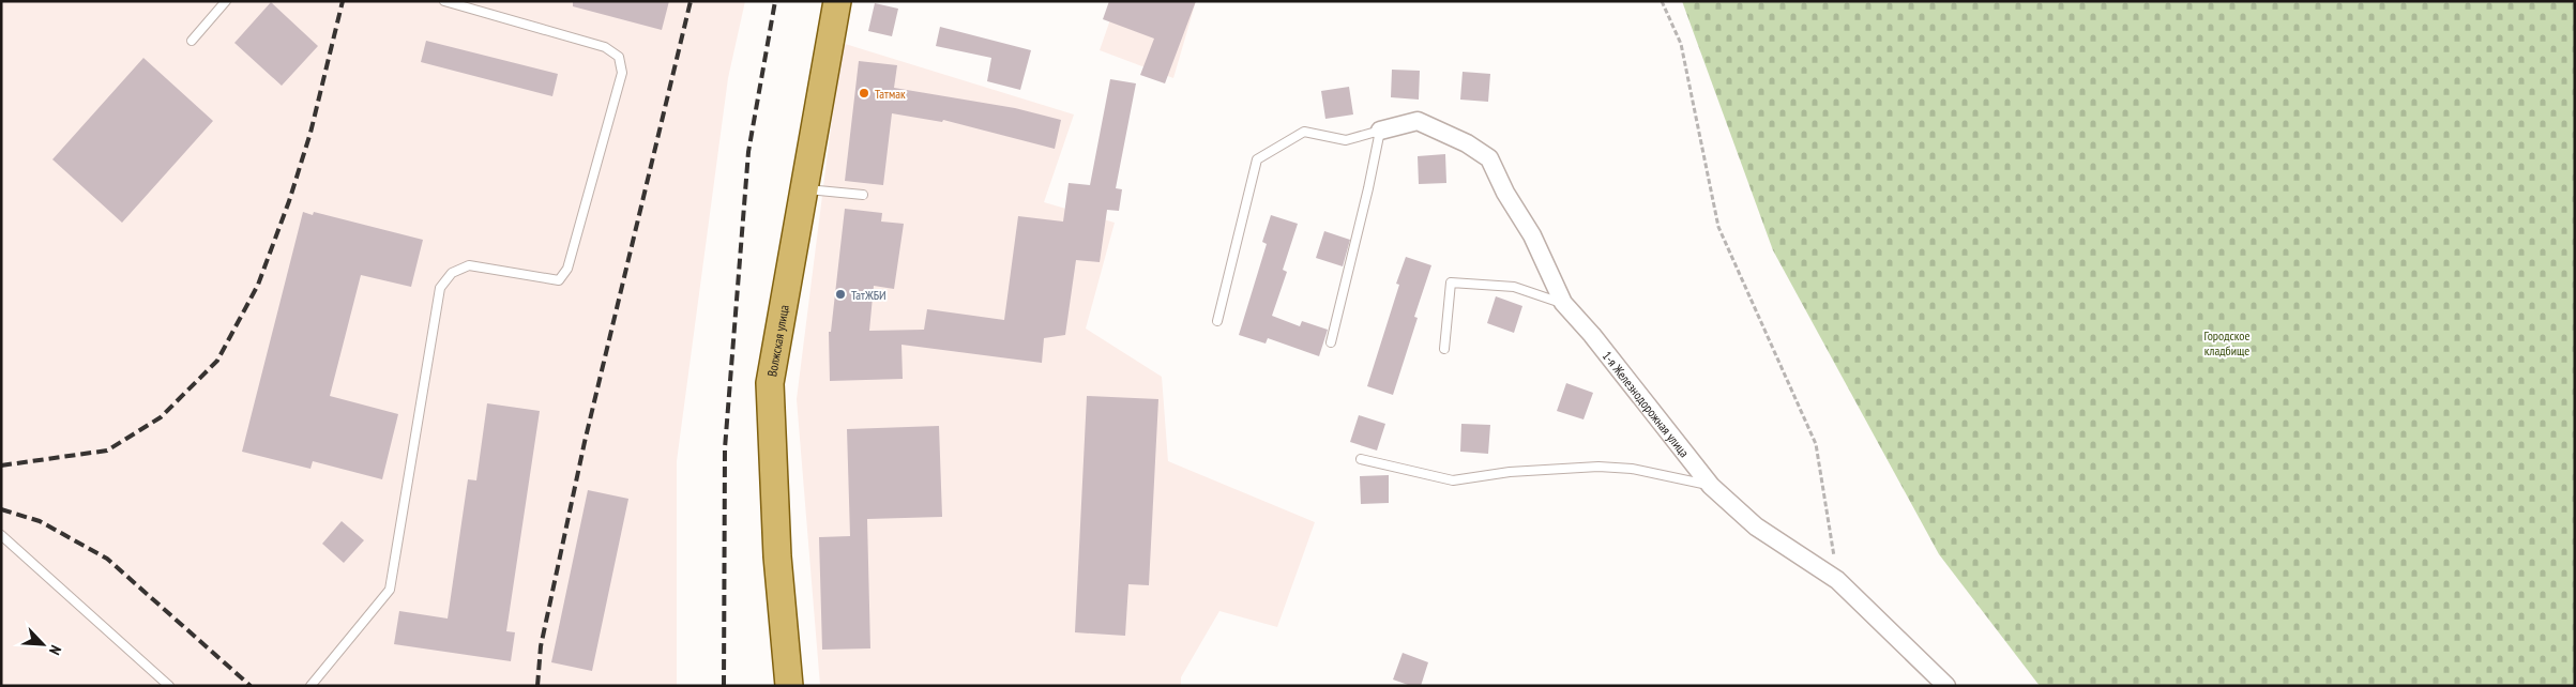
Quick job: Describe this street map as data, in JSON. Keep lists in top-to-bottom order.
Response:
{
  "streets": {
    "main road": ["Волжская улица"],
    "street": ["1-я Железнодорожная улица"]
  },
  "parks": ["Городское кладбище"],
  "places": ["Татмак", "ТатЖБИ"],
  "north": "bottom right"
}
